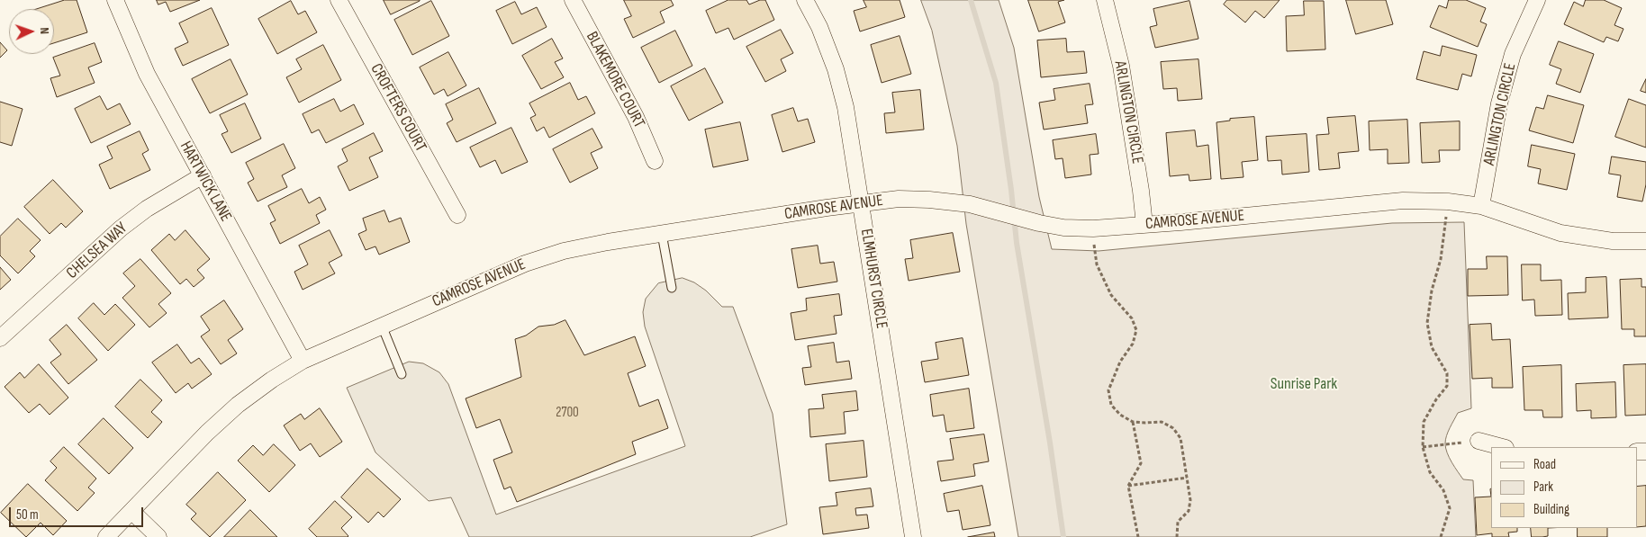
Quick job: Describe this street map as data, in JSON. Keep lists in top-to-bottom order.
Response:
{
  "streets": {
    "street": [
      "BLAKEMORE COURT",
      "CROFTERS COURT",
      "ARLINGTON CIRCLE",
      "HARTWICK LANE",
      "CAMROSE AVENUE",
      "CHELSEA WAY",
      "ELMHURST CIRCLE"
    ]
  },
  "crossings": [
    ["ARLINGTON CIRCLE", "CAMROSE AVENUE"],
    ["HARTWICK LANE", "CAMROSE AVENUE"],
    ["HARTWICK LANE", "CHELSEA WAY"],
    ["CAMROSE AVENUE", "ELMHURST CIRCLE"]
  ],
  "parks": ["Sunrise Park"],
  "house_numbers": ["2700"],
  "legend": ["Road", "Park", "Building"],
  "scale_bar": "50 m",
  "north": "right"
}
